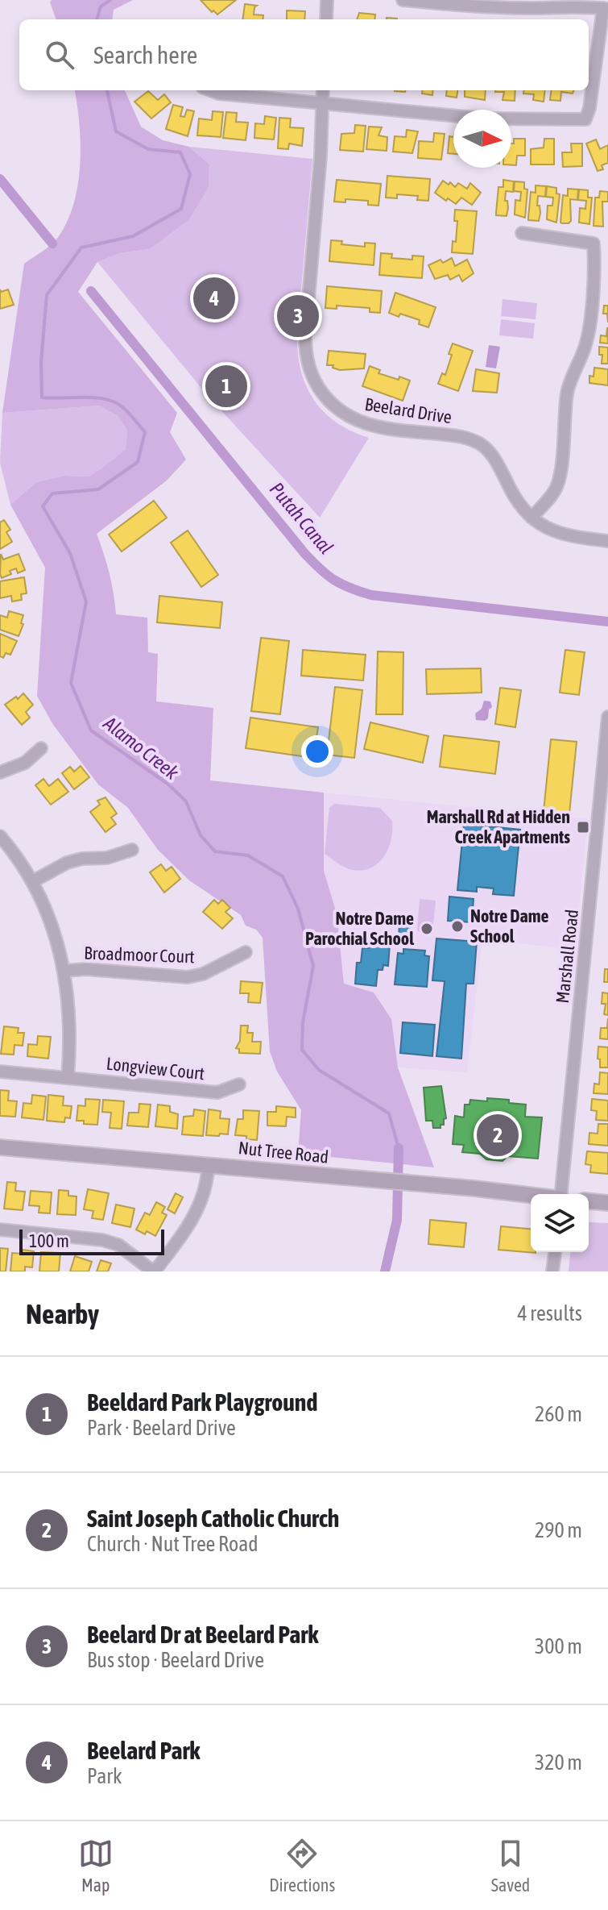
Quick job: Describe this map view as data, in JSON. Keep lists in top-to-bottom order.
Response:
{
  "streets": {
    "main road": ["Nut Tree Road"],
    "street": [
      "Beelard Drive",
      "Broadmoor Court",
      "Marshall Road",
      "Longview Court"
    ]
  },
  "water": ["Putah Canal", "Alamo Creek"],
  "places": {
    "transit": ["Marshall Rd at Hidden Creek Apartments"],
    "other": ["Notre Dame School", "Notre Dame Parochial School"]
  },
  "scale_bar": "100 m",
  "north": "right",
  "page": {
    "search": "Search here",
    "pins": [
      "4",
      "3",
      "1",
      "2"
    ],
    "scale": "100 m",
    "heading": ["Nearby", "4 results"],
    "list": [
      {
        "mark": "1",
        "name": "Beeldard Park Playground",
        "note": "Park · Beelard Drive",
        "value": "260 m"
      },
      {
        "mark": "2",
        "name": "Saint Joseph Catholic Church",
        "note": "Church · Nut Tree Road",
        "value": "290 m"
      },
      {
        "mark": "3",
        "name": "Beelard Dr at Beelard Park",
        "note": "Bus stop · Beelard Drive",
        "value": "300 m"
      },
      {
        "mark": "4",
        "name": "Beelard Park",
        "note": "Park",
        "value": "320 m"
      }
    ],
    "nav": ["Map", "Directions", "Saved"]
  }
}
